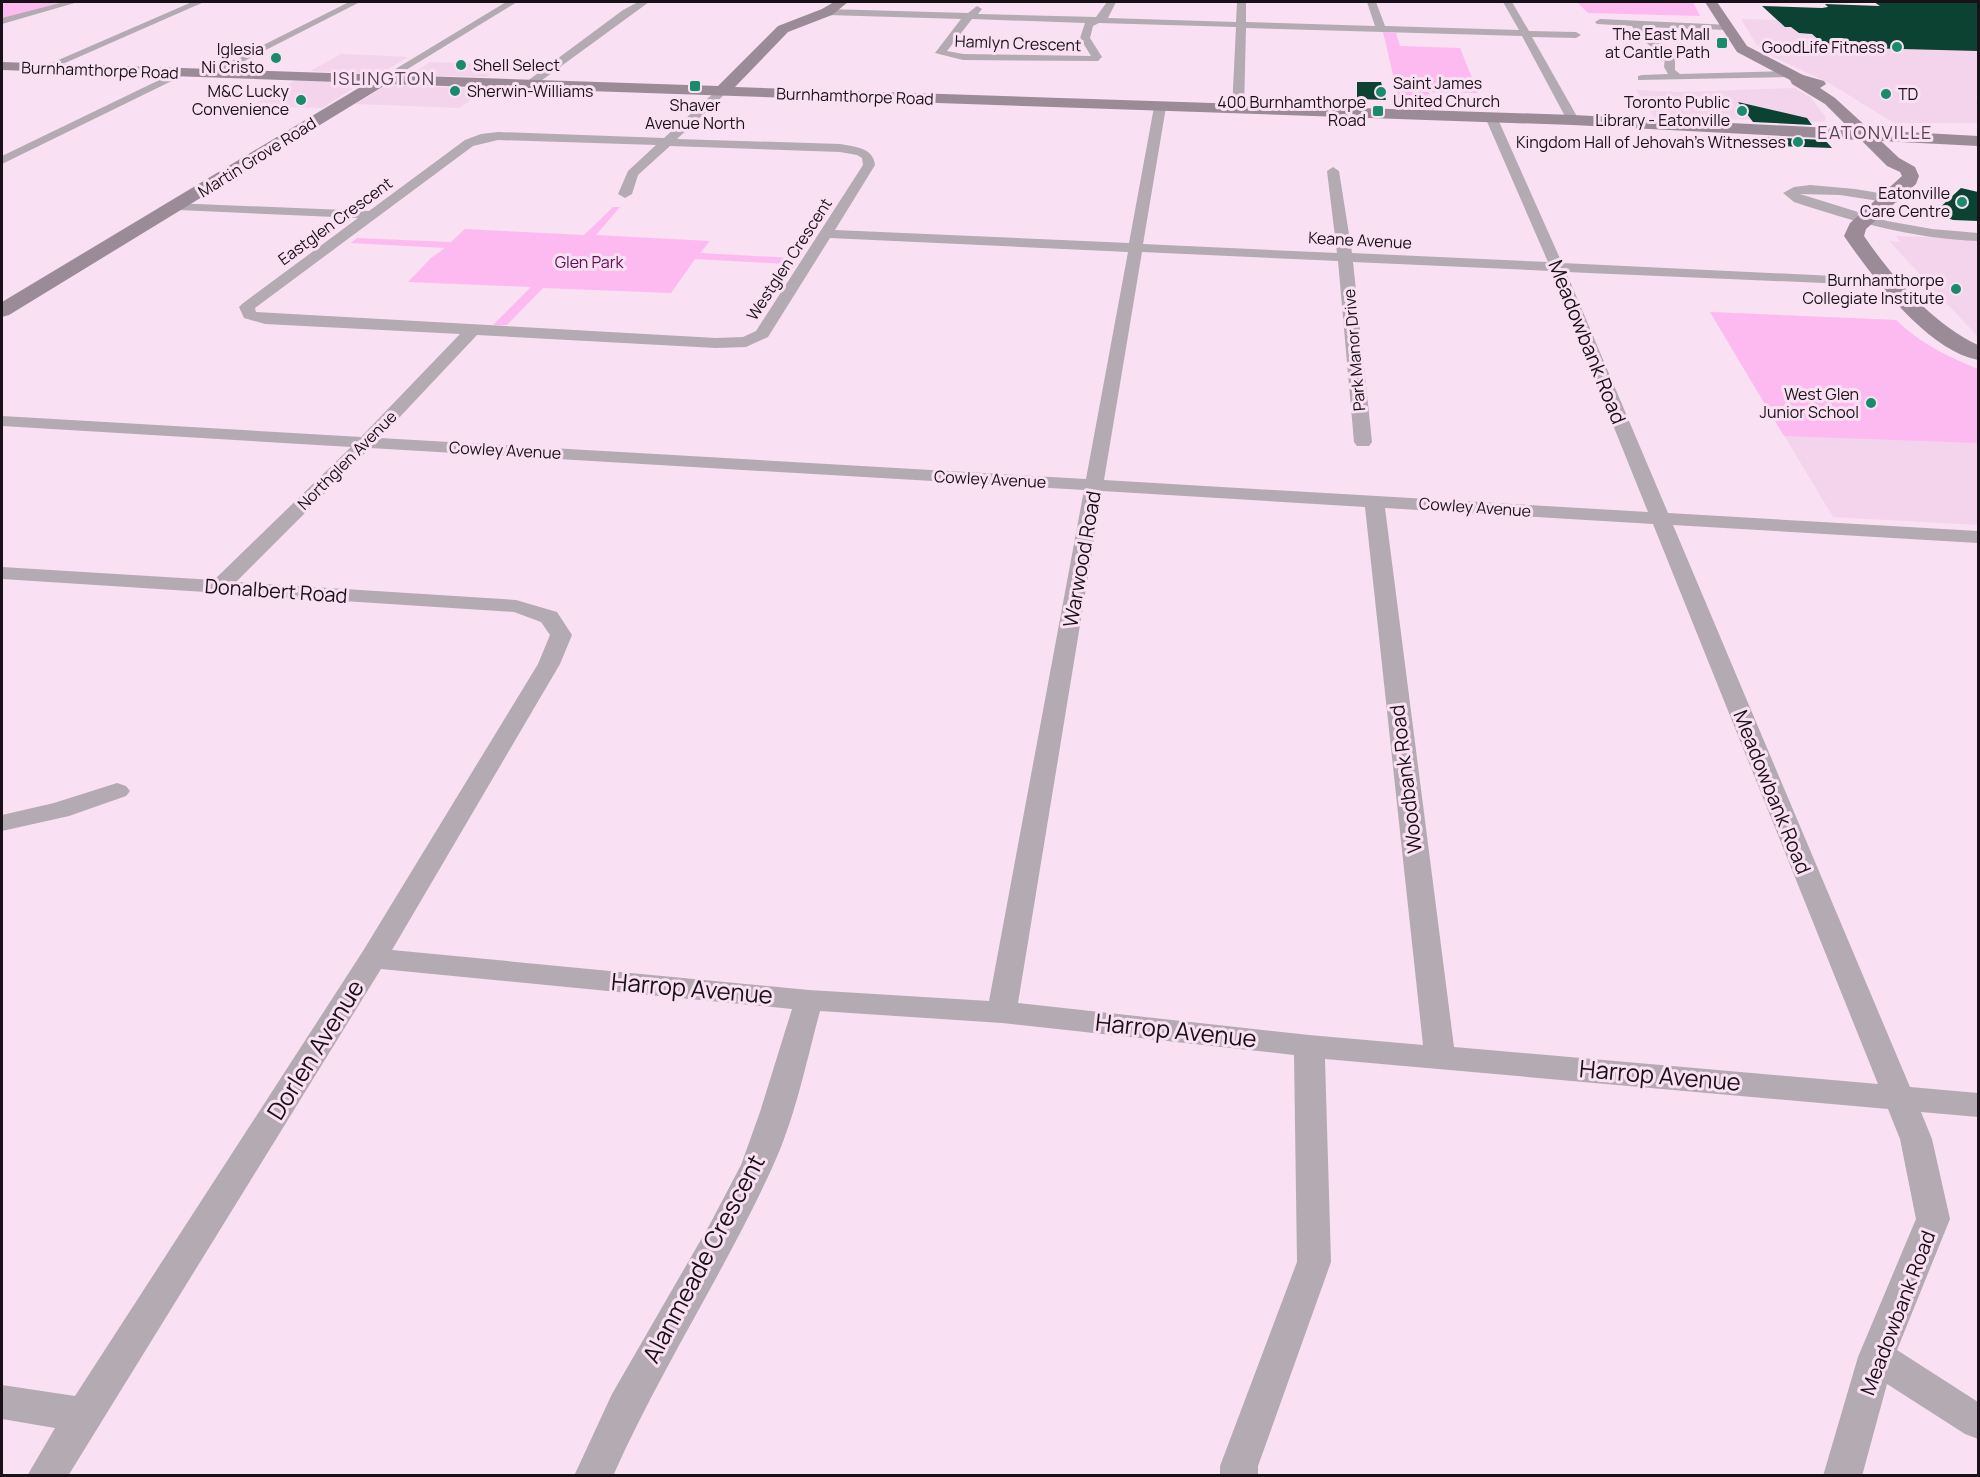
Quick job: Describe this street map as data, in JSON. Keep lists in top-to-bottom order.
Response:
{
  "streets": {
    "main road": ["Burnhamthorpe Road", "Martin Grove Road"],
    "street": [
      "Hamlyn Crescent",
      "Eastglen Crescent",
      "Keane Avenue",
      "Westglen Crescent",
      "Meadowbank Road",
      "Park Manor Drive",
      "Cowley Avenue",
      "Northglen Avenue",
      "Warwood Road",
      "Donalbert Road",
      "Woodbank Road",
      "Harrop Avenue",
      "Dorlen Avenue",
      "Alanmeade Crescent"
    ]
  },
  "crossings": [
    ["Burnhamthorpe Road", "Martin Grove Road"],
    ["Burnhamthorpe Road", "Meadowbank Road"],
    ["Burnhamthorpe Road", "Warwood Road"],
    ["Eastglen Crescent", "Westglen Crescent"],
    ["Eastglen Crescent", "Northglen Avenue"],
    ["Keane Avenue", "Westglen Crescent"],
    ["Keane Avenue", "Meadowbank Road"],
    ["Keane Avenue", "Park Manor Drive"],
    ["Keane Avenue", "Warwood Road"],
    ["Westglen Crescent", "Northglen Avenue"],
    ["Meadowbank Road", "Cowley Avenue"],
    ["Meadowbank Road", "Harrop Avenue"],
    ["Cowley Avenue", "Northglen Avenue"],
    ["Cowley Avenue", "Warwood Road"],
    ["Cowley Avenue", "Woodbank Road"],
    ["Northglen Avenue", "Donalbert Road"],
    ["Warwood Road", "Harrop Avenue"],
    ["Donalbert Road", "Dorlen Avenue"],
    ["Woodbank Road", "Harrop Avenue"],
    ["Harrop Avenue", "Dorlen Avenue"],
    ["Harrop Avenue", "Alanmeade Crescent"]
  ],
  "districts": ["ISLINGTON", "EATONVILLE"],
  "parks": ["Glen Park"],
  "places": {
    "transit": ["The East Mall at Cantle Path", "Shaver Avenue North", "400 Burnhamthorpe Road"],
    "other": [
      "GoodLife Fitness",
      "Iglesia Ni Cristo",
      "Shell Select",
      "Sherwin-Williams",
      "Saint James United Church",
      "TD",
      "M&C Lucky Convenience",
      "Toronto Public Library - Eatonville",
      "Kingdom Hall of Jehovah's Witnesses",
      "Eatonville Care Centre",
      "Burnhamthorpe Collegiate Institute",
      "West Glen Junior School"
    ]
  }
}
